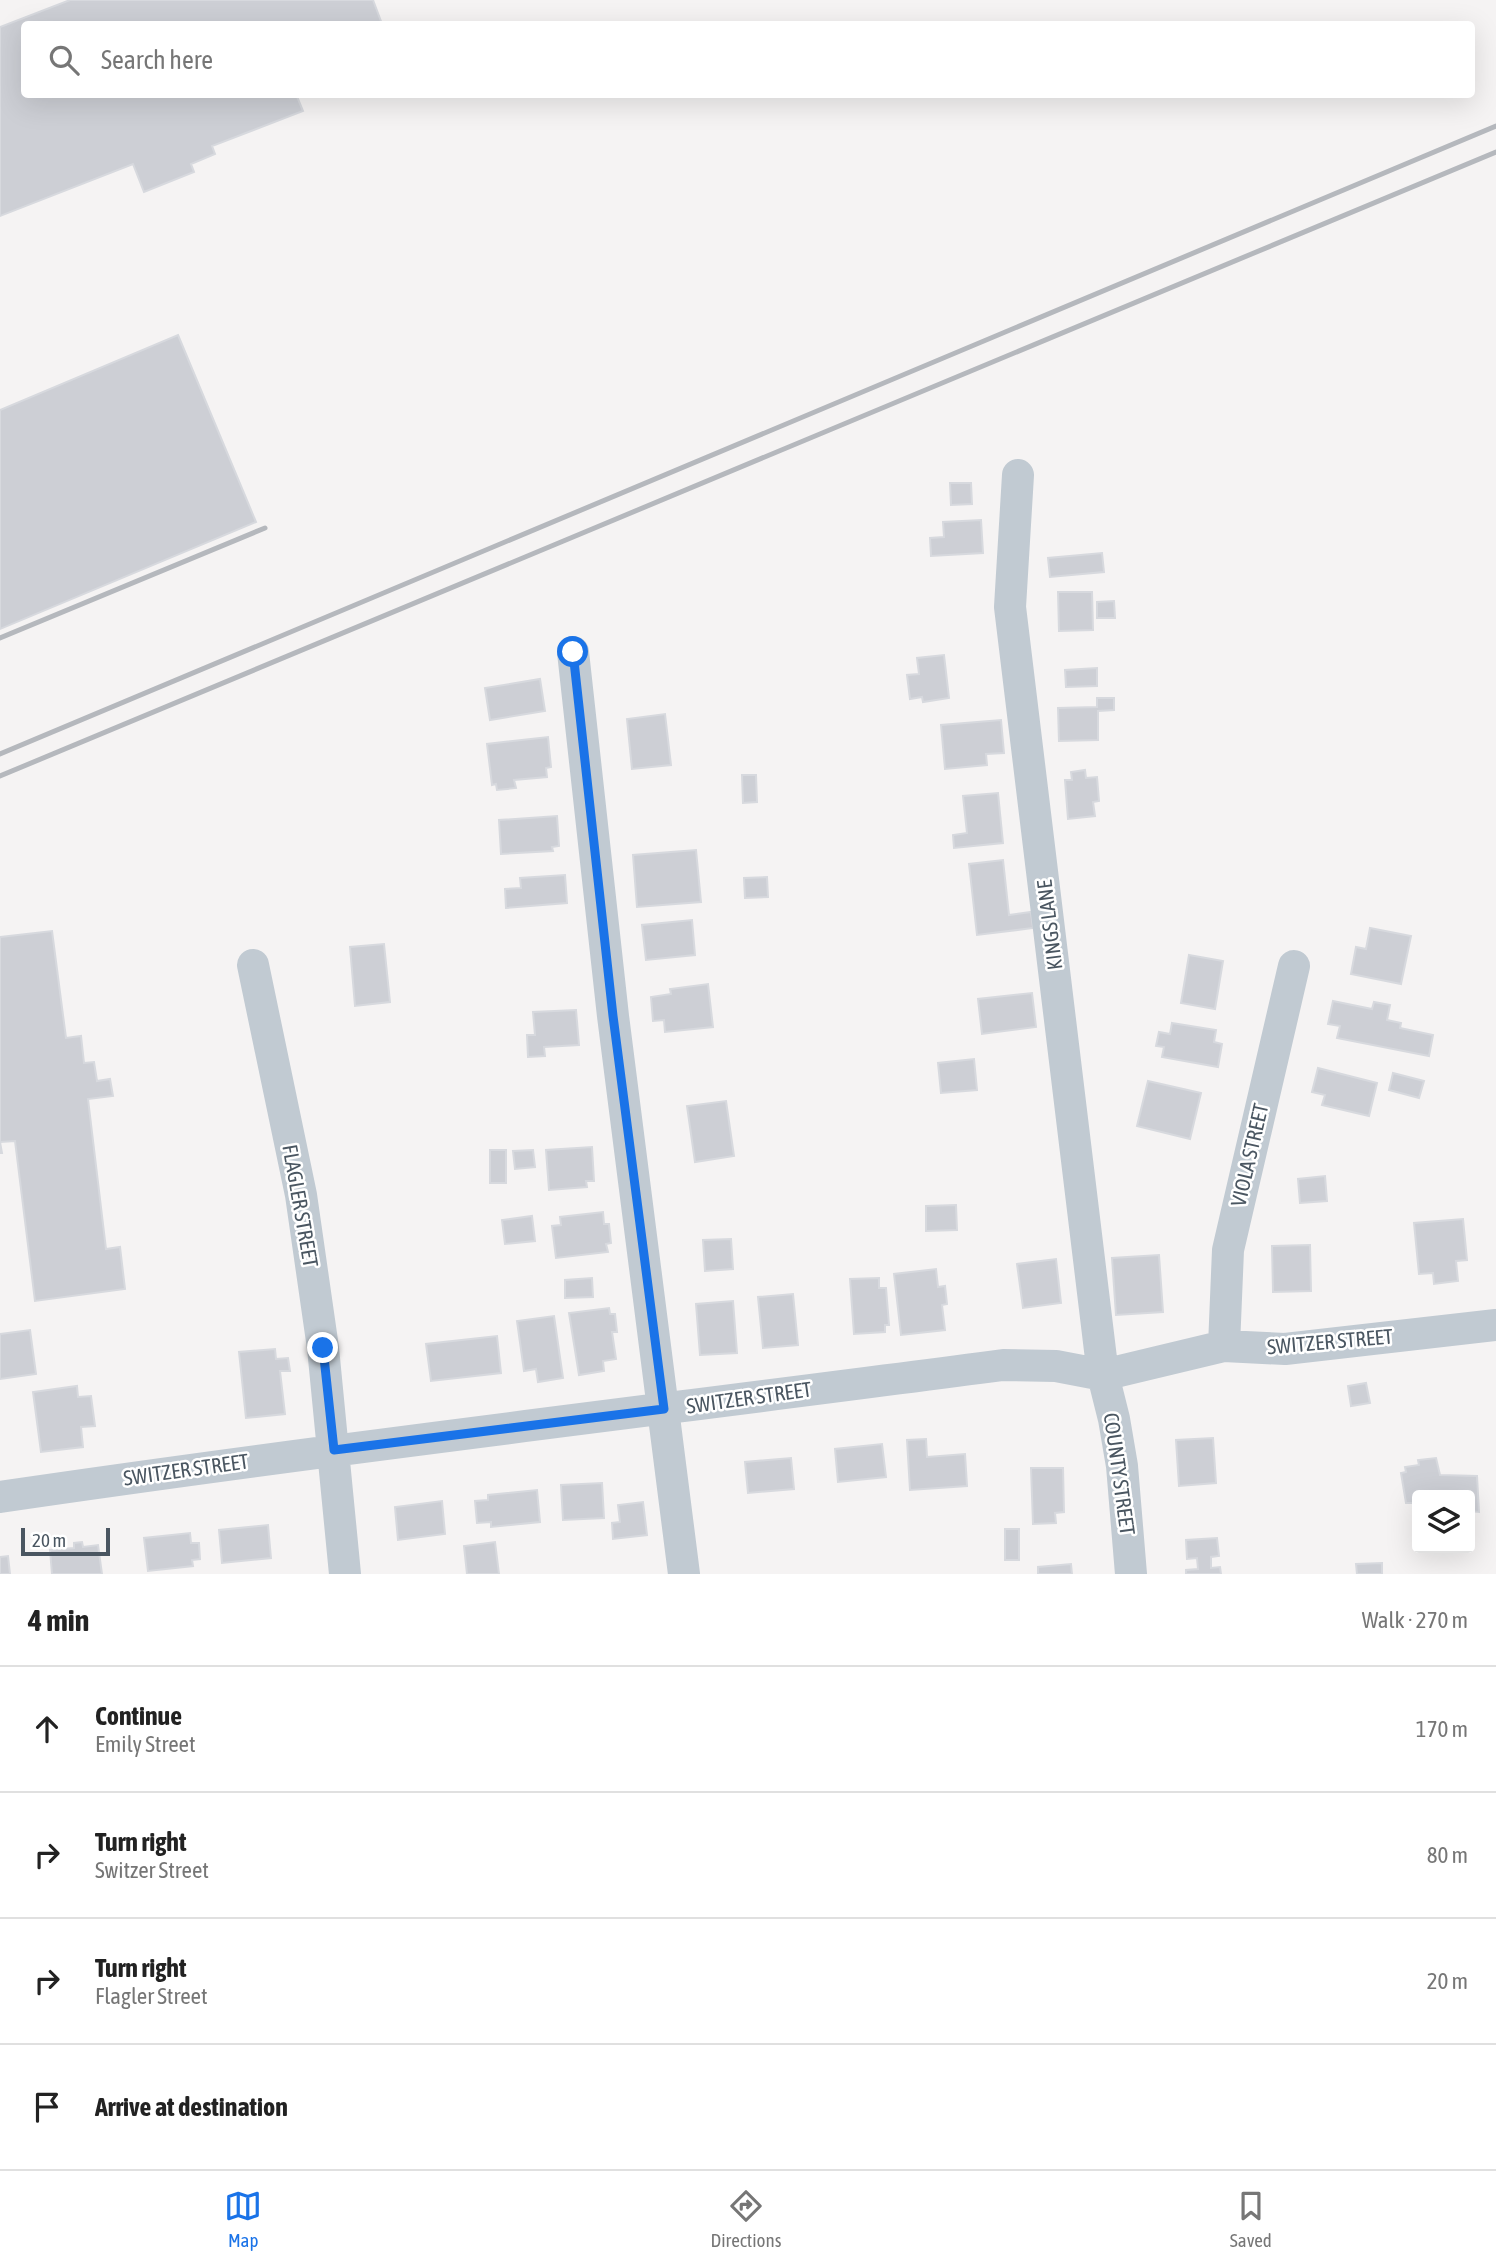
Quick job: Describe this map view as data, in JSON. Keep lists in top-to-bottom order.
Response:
{
  "streets": {
    "street": [
      "KINGS LANE",
      "VIOLA STREET",
      "FLAGLER STREET",
      "SWITZER STREET",
      "COUNTY STREET"
    ]
  },
  "crossings": [
    ["KINGS LANE", "SWITZER STREET"],
    ["KINGS LANE", "COUNTY STREET"],
    ["VIOLA STREET", "SWITZER STREET"],
    ["FLAGLER STREET", "SWITZER STREET"],
    ["SWITZER STREET", "COUNTY STREET"]
  ],
  "scale_bar": "20 m",
  "page": {
    "search": "Search here",
    "scale": "20 m",
    "heading": ["4 min", "Walk · 270 m"],
    "list": [
      ["Continue", "Emily Street", "170 m"],
      ["Turn right", "Switzer Street", "80 m"],
      ["Turn right", "Flagler Street", "20 m"],
      "Arrive at destination"
    ],
    "nav": ["Map", "Directions", "Saved"]
  }
}
